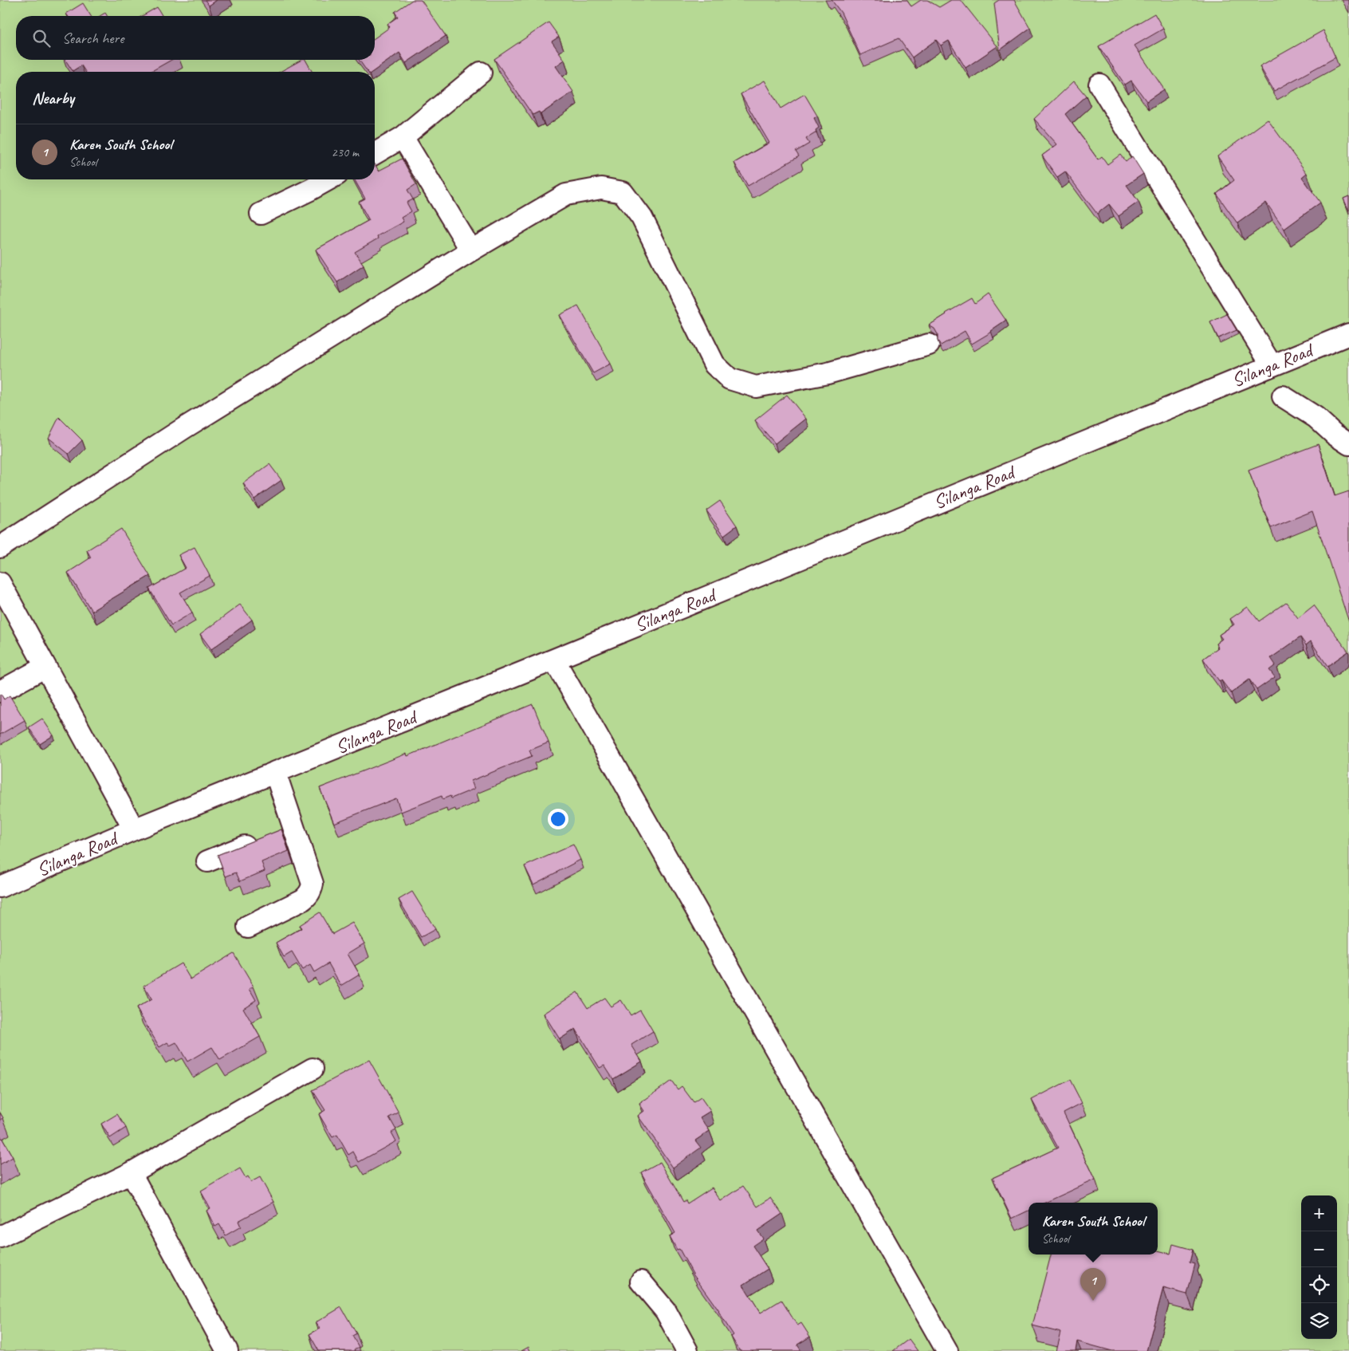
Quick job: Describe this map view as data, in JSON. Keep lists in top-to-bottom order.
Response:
{
  "streets": {
    "street": ["Silanga Road"]
  },
  "page": {
    "search": "Search here",
    "heading": "Nearby",
    "list": [
      {
        "mark": "1",
        "name": "Karen South School",
        "note": "School",
        "value": "230 m"
      }
    ],
    "map_buttons": ["+", "−"],
    "popup": ["Karen South School", "School"],
    "pins": "1"
  }
}
